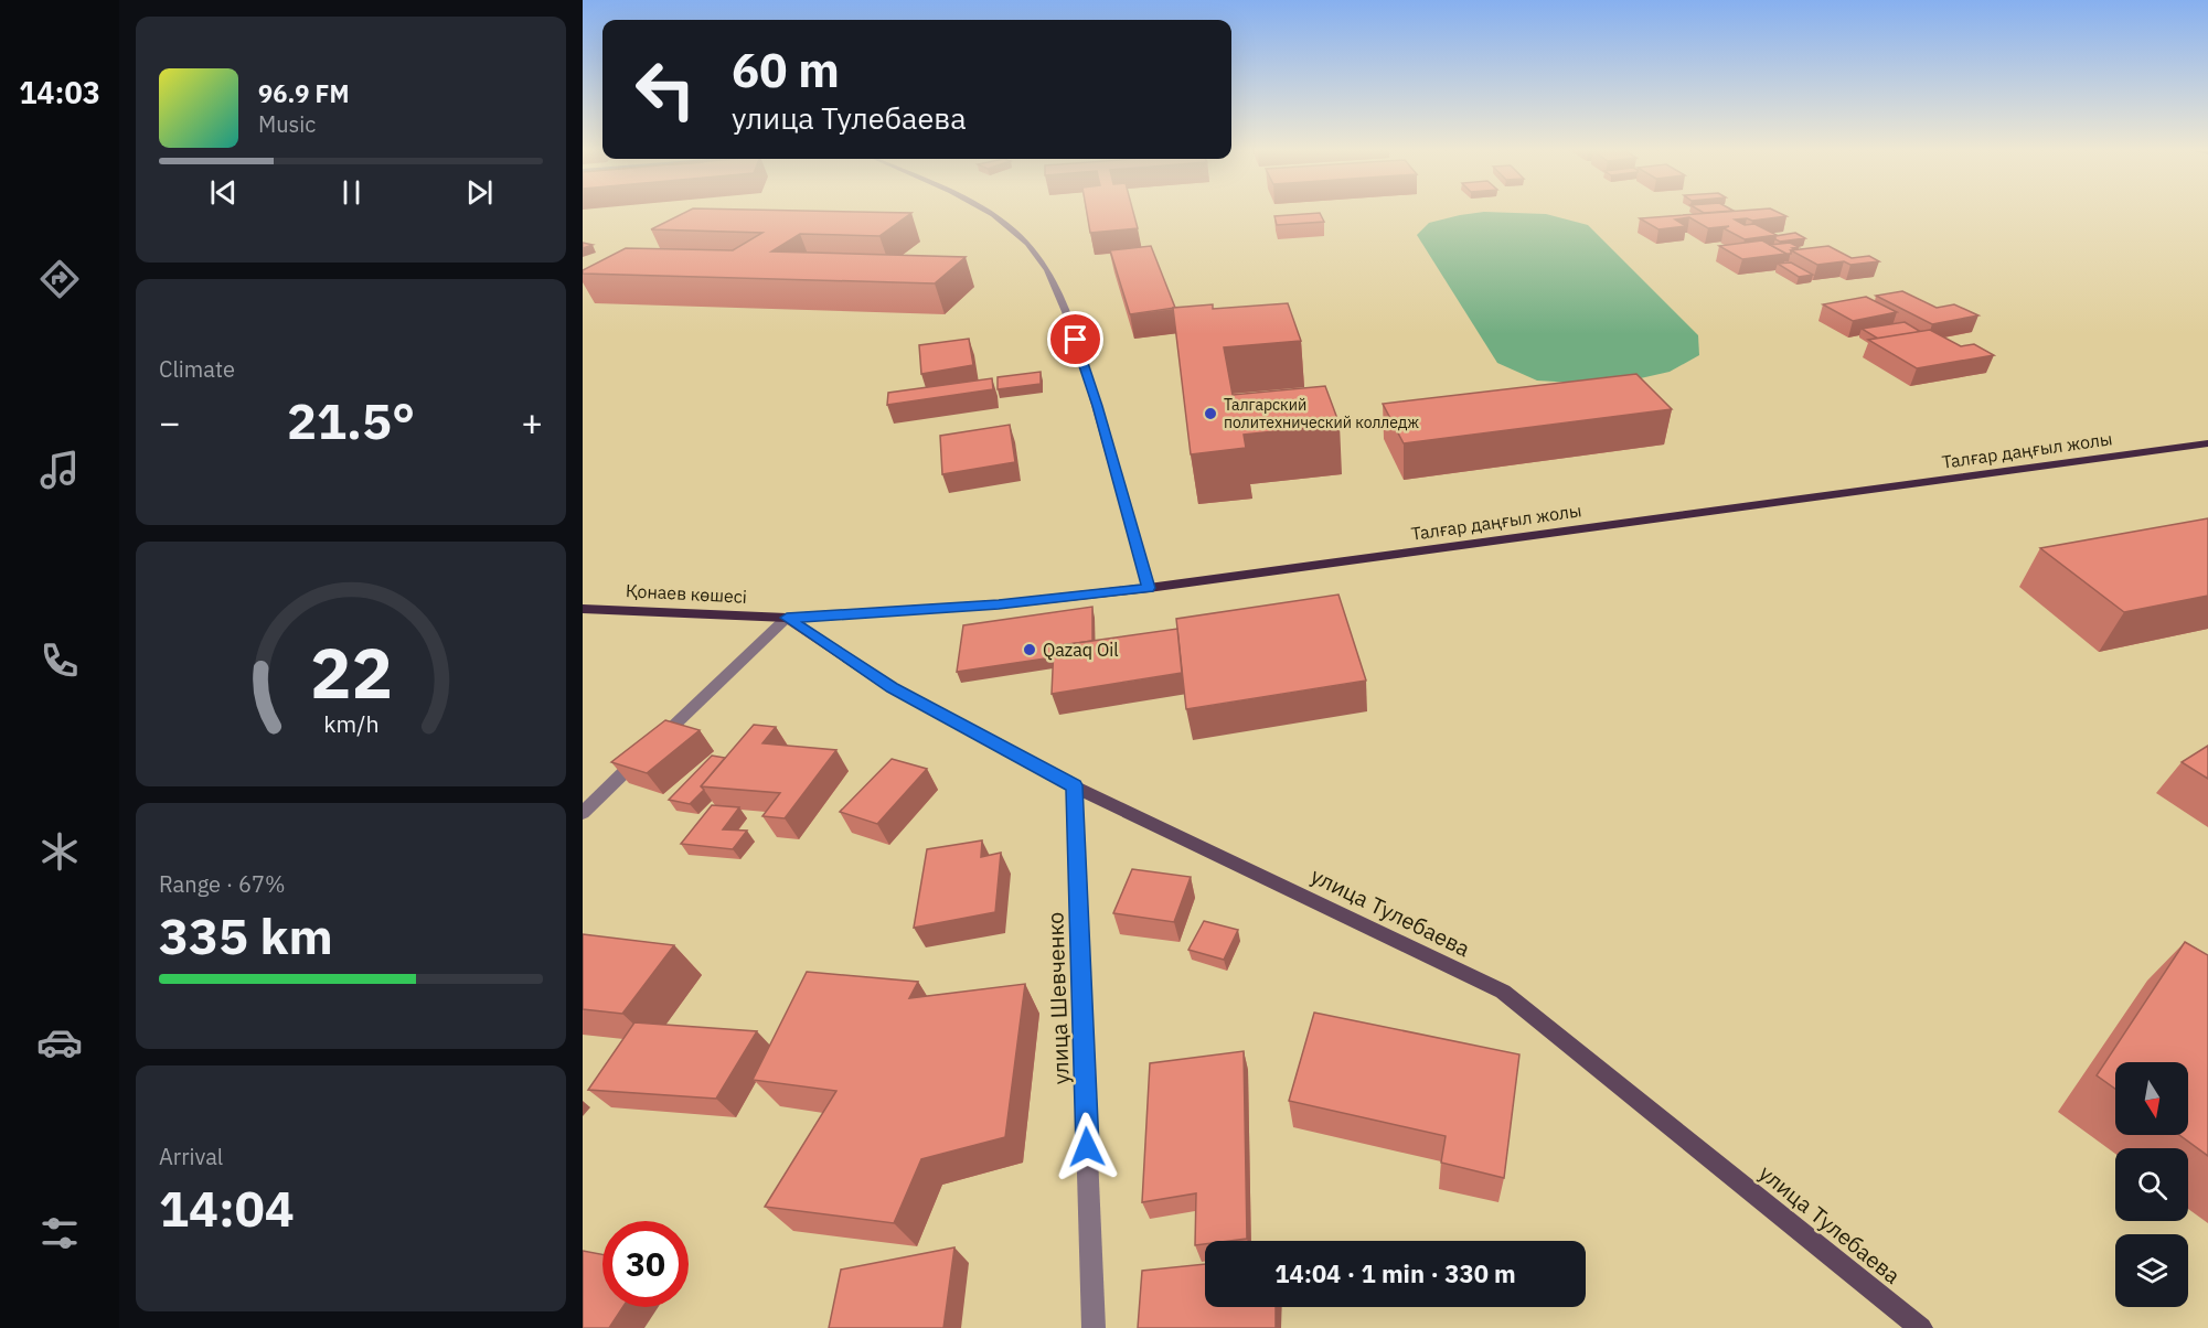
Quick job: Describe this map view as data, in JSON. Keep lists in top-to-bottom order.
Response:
{
  "streets": {
    "main road": ["Талғар даңғыл жолы", "Қонаев көшесі"],
    "street": ["улица Тулебаева", "улица Шевченко"]
  },
  "crossings": [
    ["Талғар даңғыл жолы", "Қонаев көшесі"],
    ["Талғар даңғыл жолы", "улица Тулебаева"],
    ["Қонаев көшесі", "улица Тулебаева"],
    ["улица Тулебаева", "улица Шевченко"]
  ],
  "places": ["Талгарский политехнический колледж", "Qazaq Oil"],
  "north": "bottom",
  "page": {
    "tabs": "14:03",
    "turn": ["60 m", "улица Тулебаева"],
    "song": ["96.9 FM", "Music"],
    "tile": [
      "Climate",
      ["Range · 67%", "335 km"],
      ["Arrival", "14:04"]
    ],
    "heat": ["−", "21.5°", "+"],
    "limit": "30",
    "trip": "14:04 · 1 min · 330 m",
    "gauge": ["22", "km/h"]
  }
}
